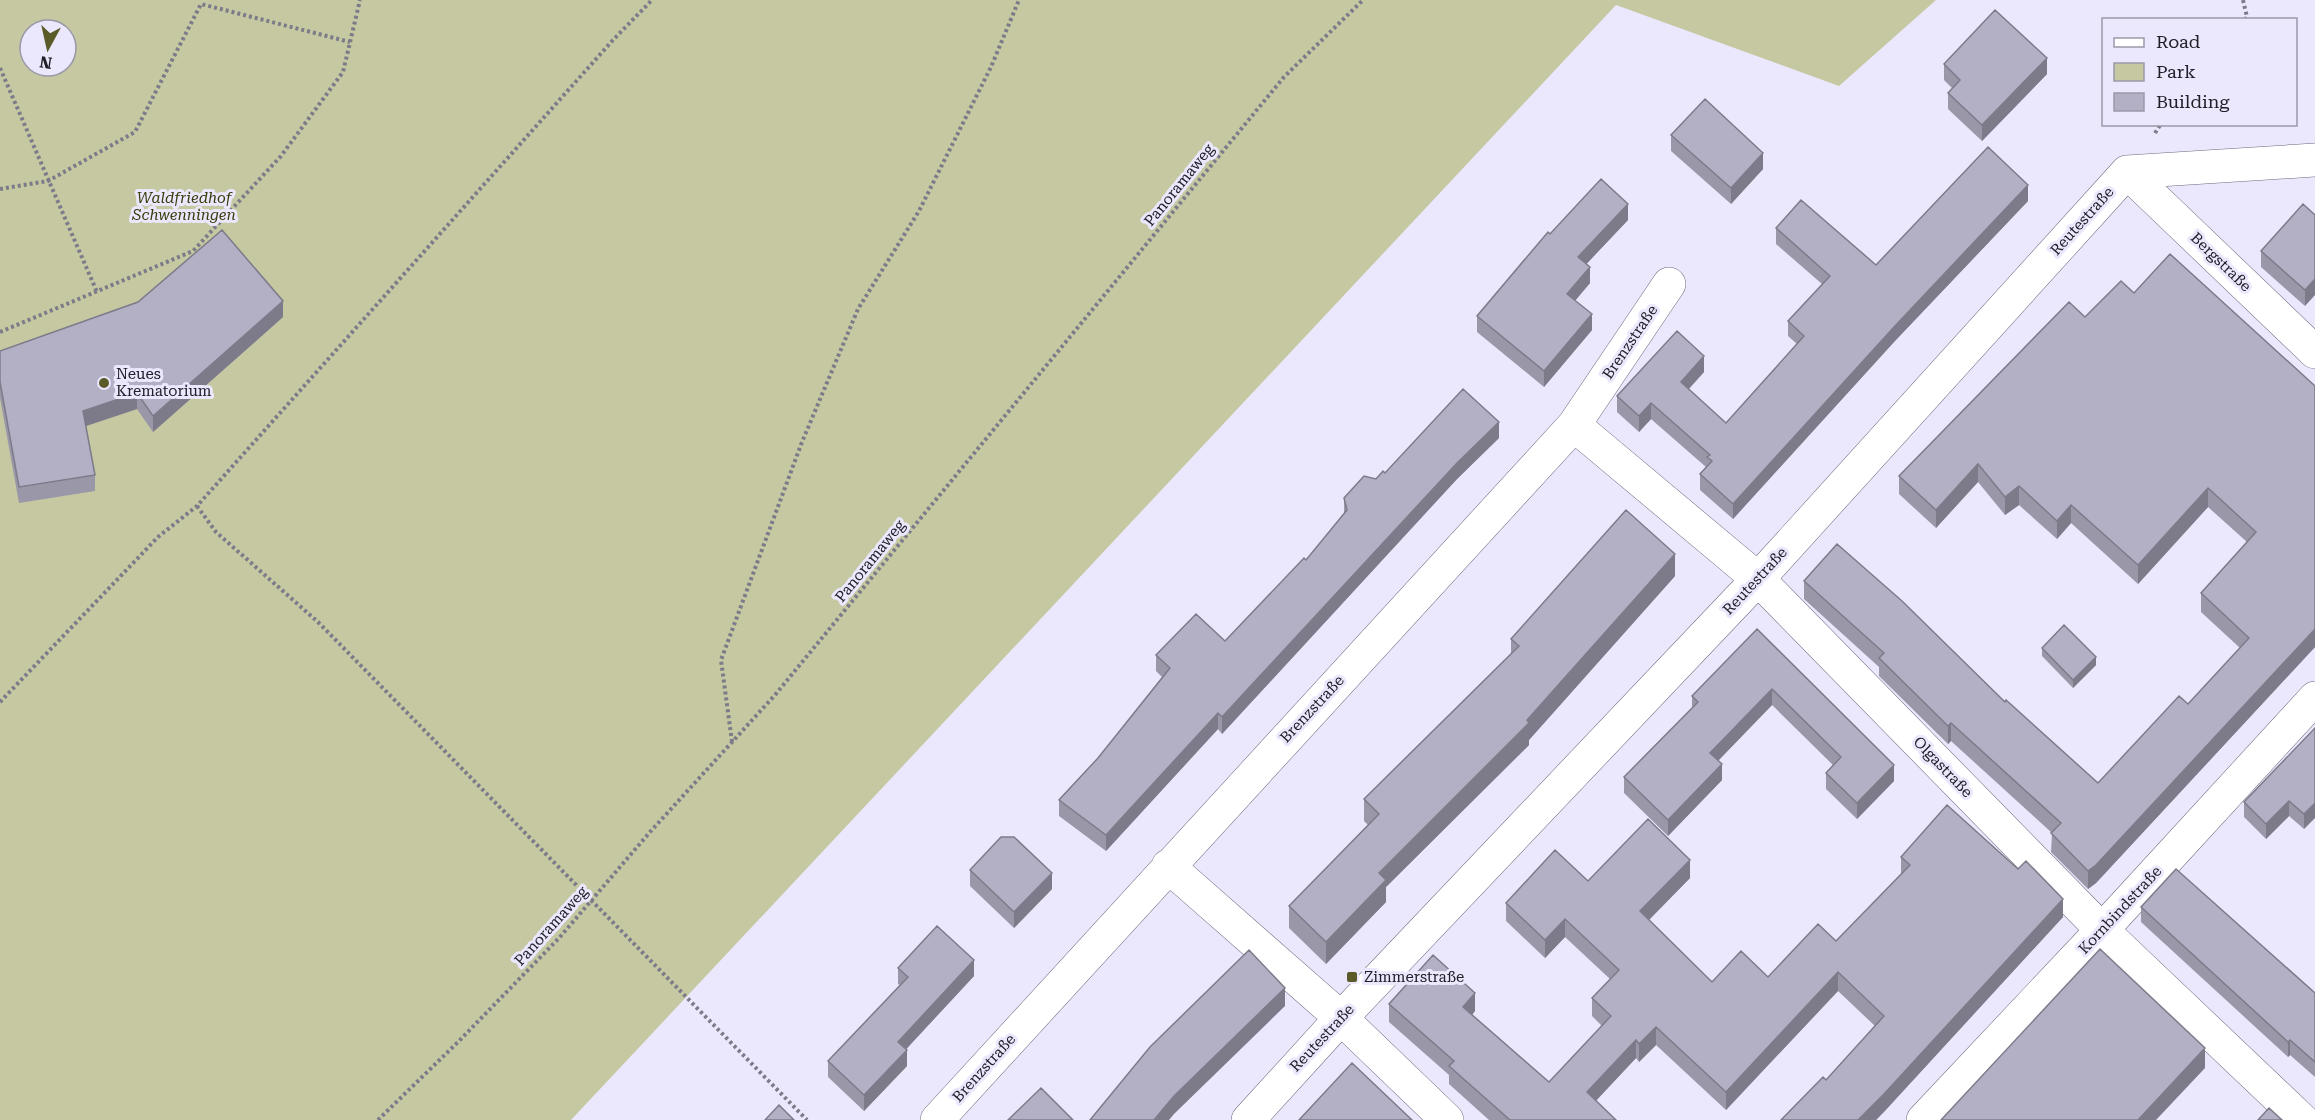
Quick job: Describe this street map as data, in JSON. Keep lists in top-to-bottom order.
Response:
{
  "streets": {
    "street": [
      "Reutestraße",
      "Bergstraße",
      "Brenzstraße",
      "Olgastraße",
      "Kornbindstraße"
    ],
    "path": ["Panoramaweg"]
  },
  "crossings": [
    ["Reutestraße", "Bergstraße"],
    ["Reutestraße", "Olgastraße"],
    ["Brenzstraße", "Olgastraße"],
    ["Olgastraße", "Kornbindstraße"]
  ],
  "parks": ["Waldfriedhof Schwenningen"],
  "places": {
    "other": ["Neues Krematorium"],
    "transit": ["Zimmerstraße"]
  },
  "legend": ["Road", "Park", "Building"],
  "north": "bottom"
}
